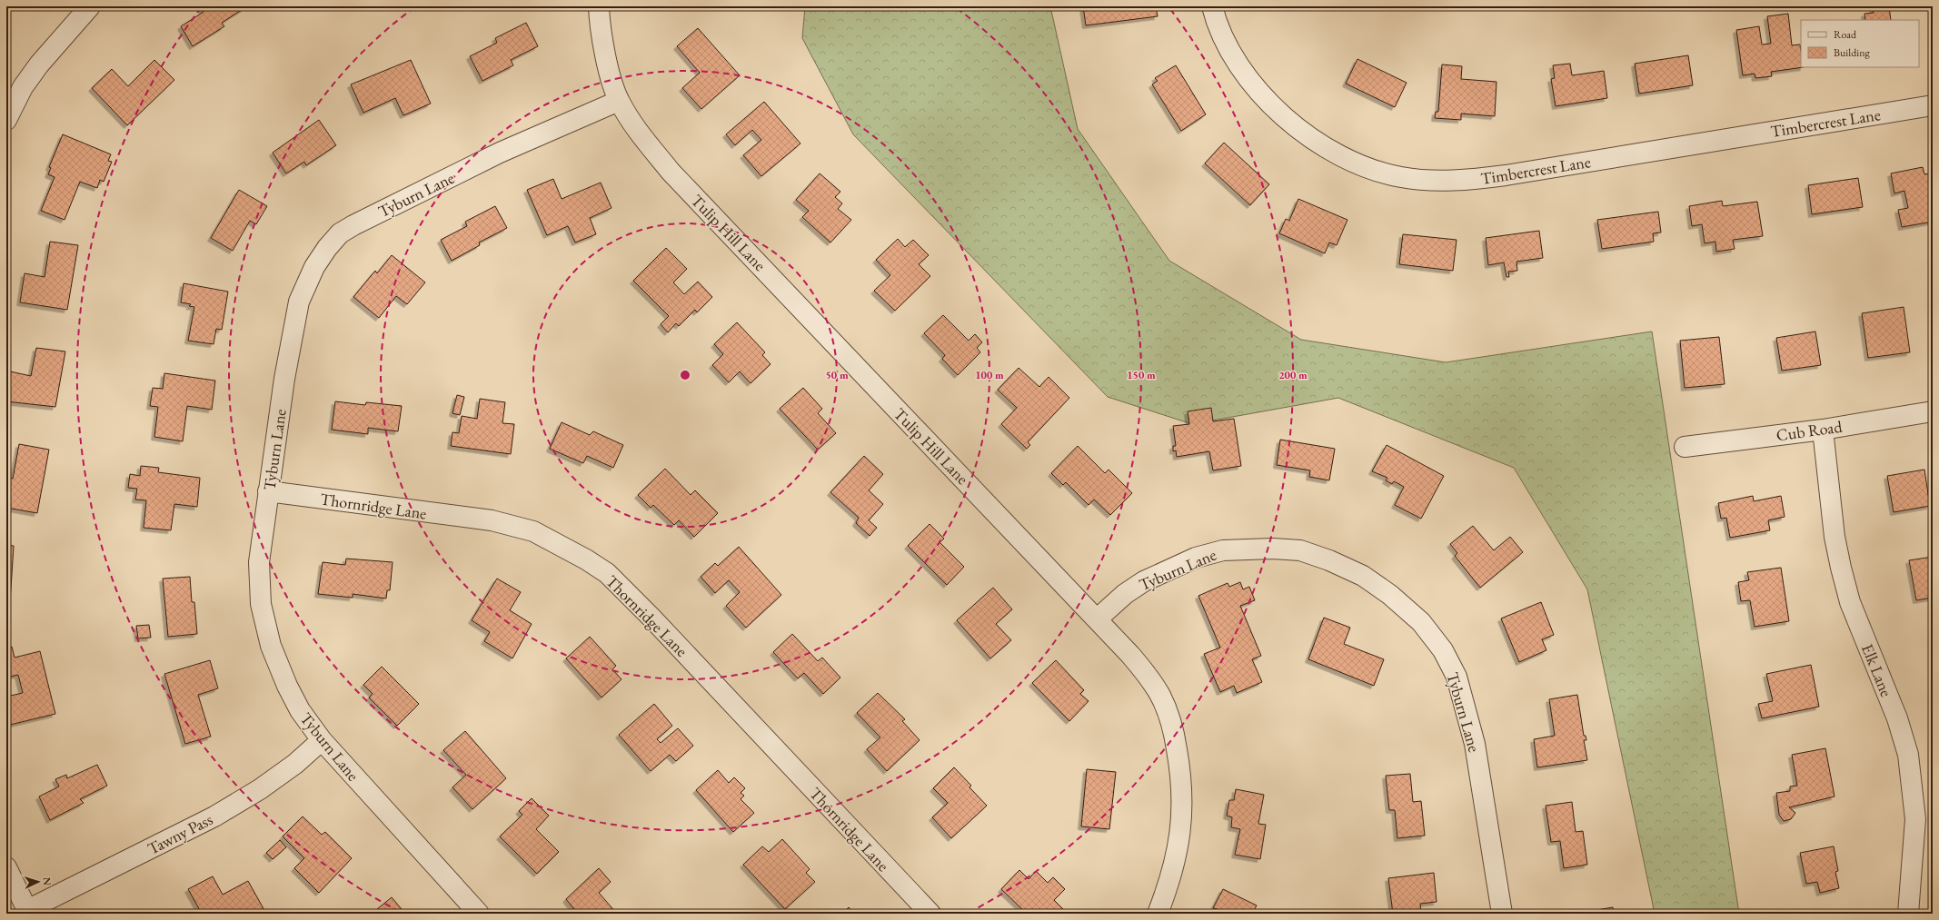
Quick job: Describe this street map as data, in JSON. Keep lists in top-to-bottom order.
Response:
{
  "streets": {
    "street": [
      "Timbercrest Lane",
      "Tyburn Lane",
      "Tulip Hill Lane",
      "Cub Road",
      "Thornridge Lane",
      "Elk Lane",
      "Tawny Pass"
    ]
  },
  "crossings": [
    ["Tyburn Lane", "Tulip Hill Lane"],
    ["Tyburn Lane", "Thornridge Lane"],
    ["Tyburn Lane", "Tawny Pass"],
    ["Cub Road", "Elk Lane"]
  ],
  "legend": ["Road", "Building"],
  "north": "right",
  "rings": [
    "50 m",
    "100 m",
    "150 m",
    "200 m"
  ]
}
